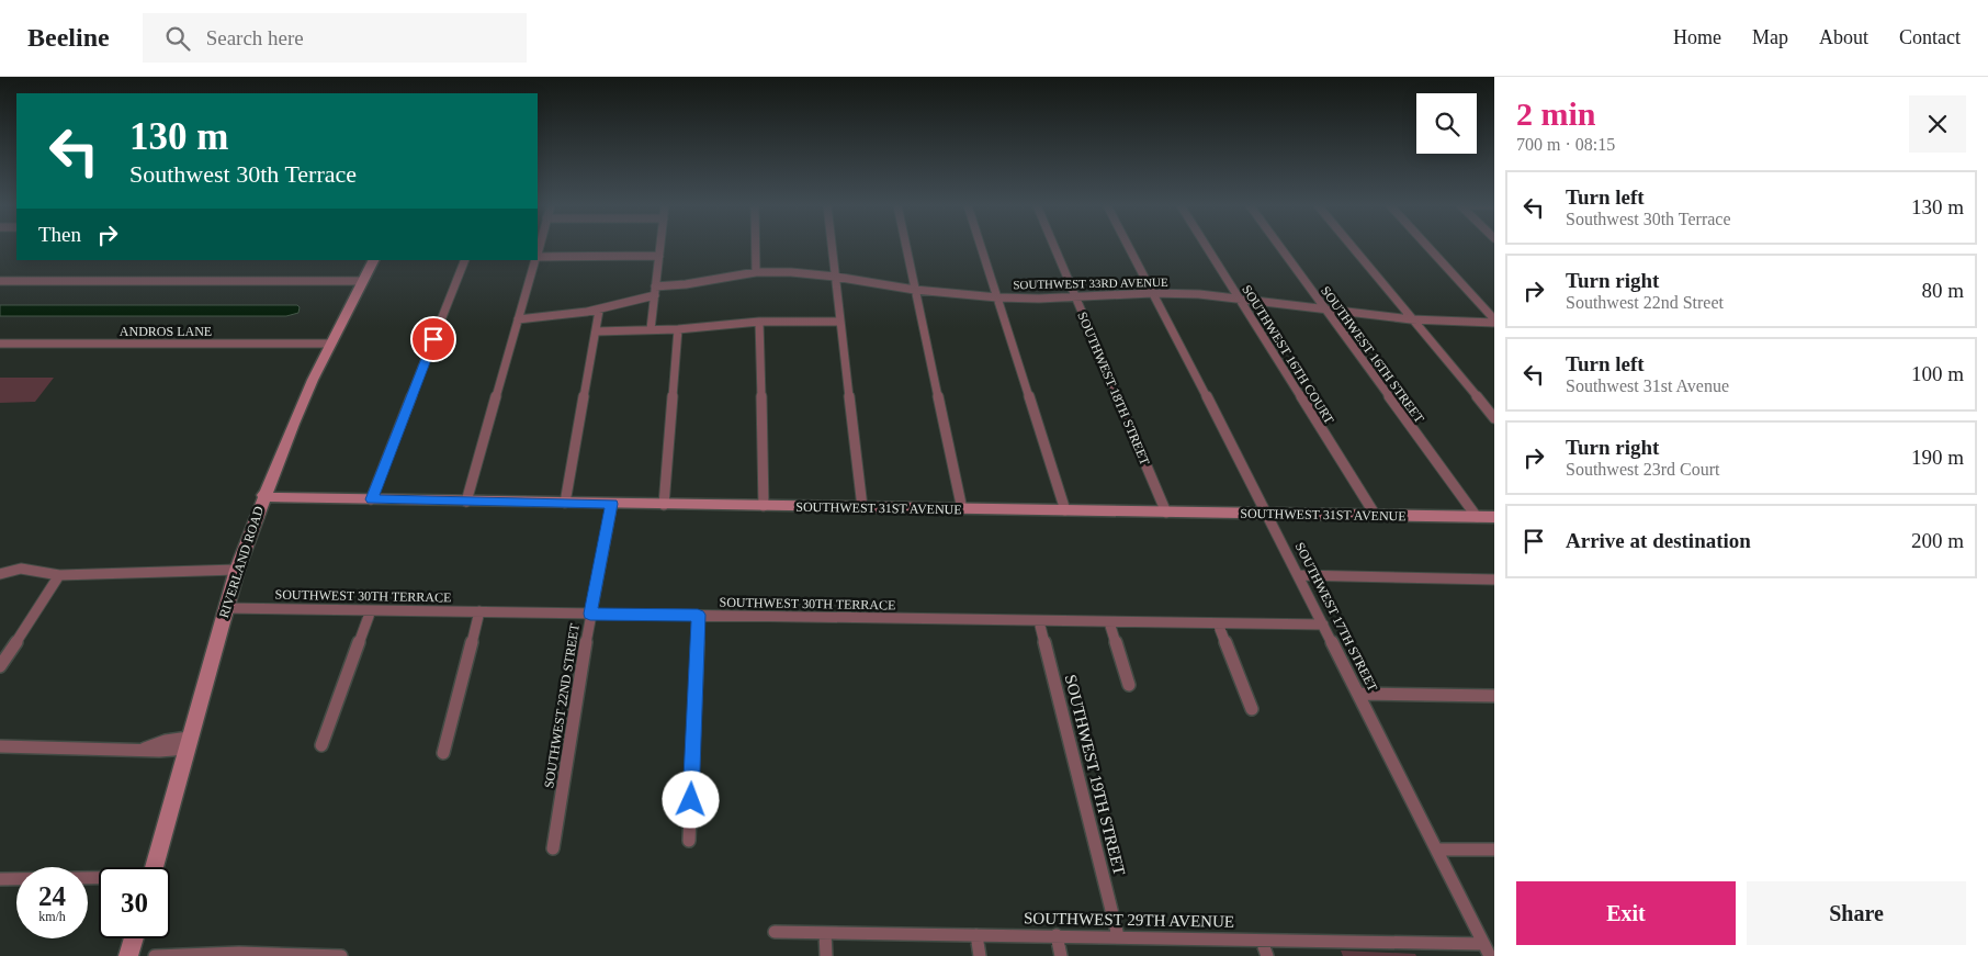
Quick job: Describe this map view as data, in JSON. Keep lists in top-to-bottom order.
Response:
{
  "streets": {
    "street": [
      "SOUTHWEST 33RD AVENUE",
      "ANDROS LANE",
      "SOUTHWEST 16TH COURT",
      "SOUTHWEST 16TH STREET",
      "SOUTHWEST 18TH STREET",
      "SOUTHWEST 31ST AVENUE",
      "RIVERLAND ROAD",
      "SOUTHWEST 30TH TERRACE",
      "SOUTHWEST 17TH STREET",
      "SOUTHWEST 22ND STREET",
      "SOUTHWEST 19TH STREET",
      "SOUTHWEST 29TH AVENUE"
    ]
  },
  "crossings": [
    ["SOUTHWEST 33RD AVENUE", "SOUTHWEST 16TH COURT"],
    ["SOUTHWEST 33RD AVENUE", "SOUTHWEST 16TH STREET"],
    ["SOUTHWEST 33RD AVENUE", "SOUTHWEST 18TH STREET"],
    ["SOUTHWEST 33RD AVENUE", "SOUTHWEST 17TH STREET"],
    ["ANDROS LANE", "RIVERLAND ROAD"],
    ["SOUTHWEST 16TH COURT", "SOUTHWEST 31ST AVENUE"],
    ["SOUTHWEST 16TH STREET", "SOUTHWEST 31ST AVENUE"],
    ["SOUTHWEST 18TH STREET", "SOUTHWEST 31ST AVENUE"],
    ["SOUTHWEST 31ST AVENUE", "RIVERLAND ROAD"],
    ["SOUTHWEST 31ST AVENUE", "SOUTHWEST 17TH STREET"],
    ["SOUTHWEST 31ST AVENUE", "SOUTHWEST 22ND STREET"],
    ["RIVERLAND ROAD", "SOUTHWEST 30TH TERRACE"],
    ["SOUTHWEST 30TH TERRACE", "SOUTHWEST 17TH STREET"],
    ["SOUTHWEST 30TH TERRACE", "SOUTHWEST 22ND STREET"],
    ["SOUTHWEST 30TH TERRACE", "SOUTHWEST 19TH STREET"],
    ["SOUTHWEST 17TH STREET", "SOUTHWEST 29TH AVENUE"],
    ["SOUTHWEST 19TH STREET", "SOUTHWEST 29TH AVENUE"]
  ],
  "page": {
    "header": "Beeline",
    "search": "Search here",
    "nav": [
      "Home",
      "Map",
      "About",
      "Contact"
    ],
    "heading": ["2 min", "700 m · 08:15"],
    "turn": ["130 m", "Southwest 30th Terrace"],
    "list": [
      {
        "name": "Turn left",
        "note": "Southwest 30th Terrace",
        "value": "130 m"
      },
      {
        "name": "Turn right",
        "note": "Southwest 22nd Street",
        "value": "80 m"
      },
      {
        "name": "Turn left",
        "note": "Southwest 31st Avenue",
        "value": "100 m"
      },
      {
        "name": "Turn right",
        "note": "Southwest 23rd Court",
        "value": "190 m"
      },
      {
        "name": "Arrive at destination",
        "value": "200 m"
      }
    ],
    "then": "Then",
    "speed": "24 km/h",
    "limit": "30",
    "buttons": ["Exit", "Share"]
  }
}
